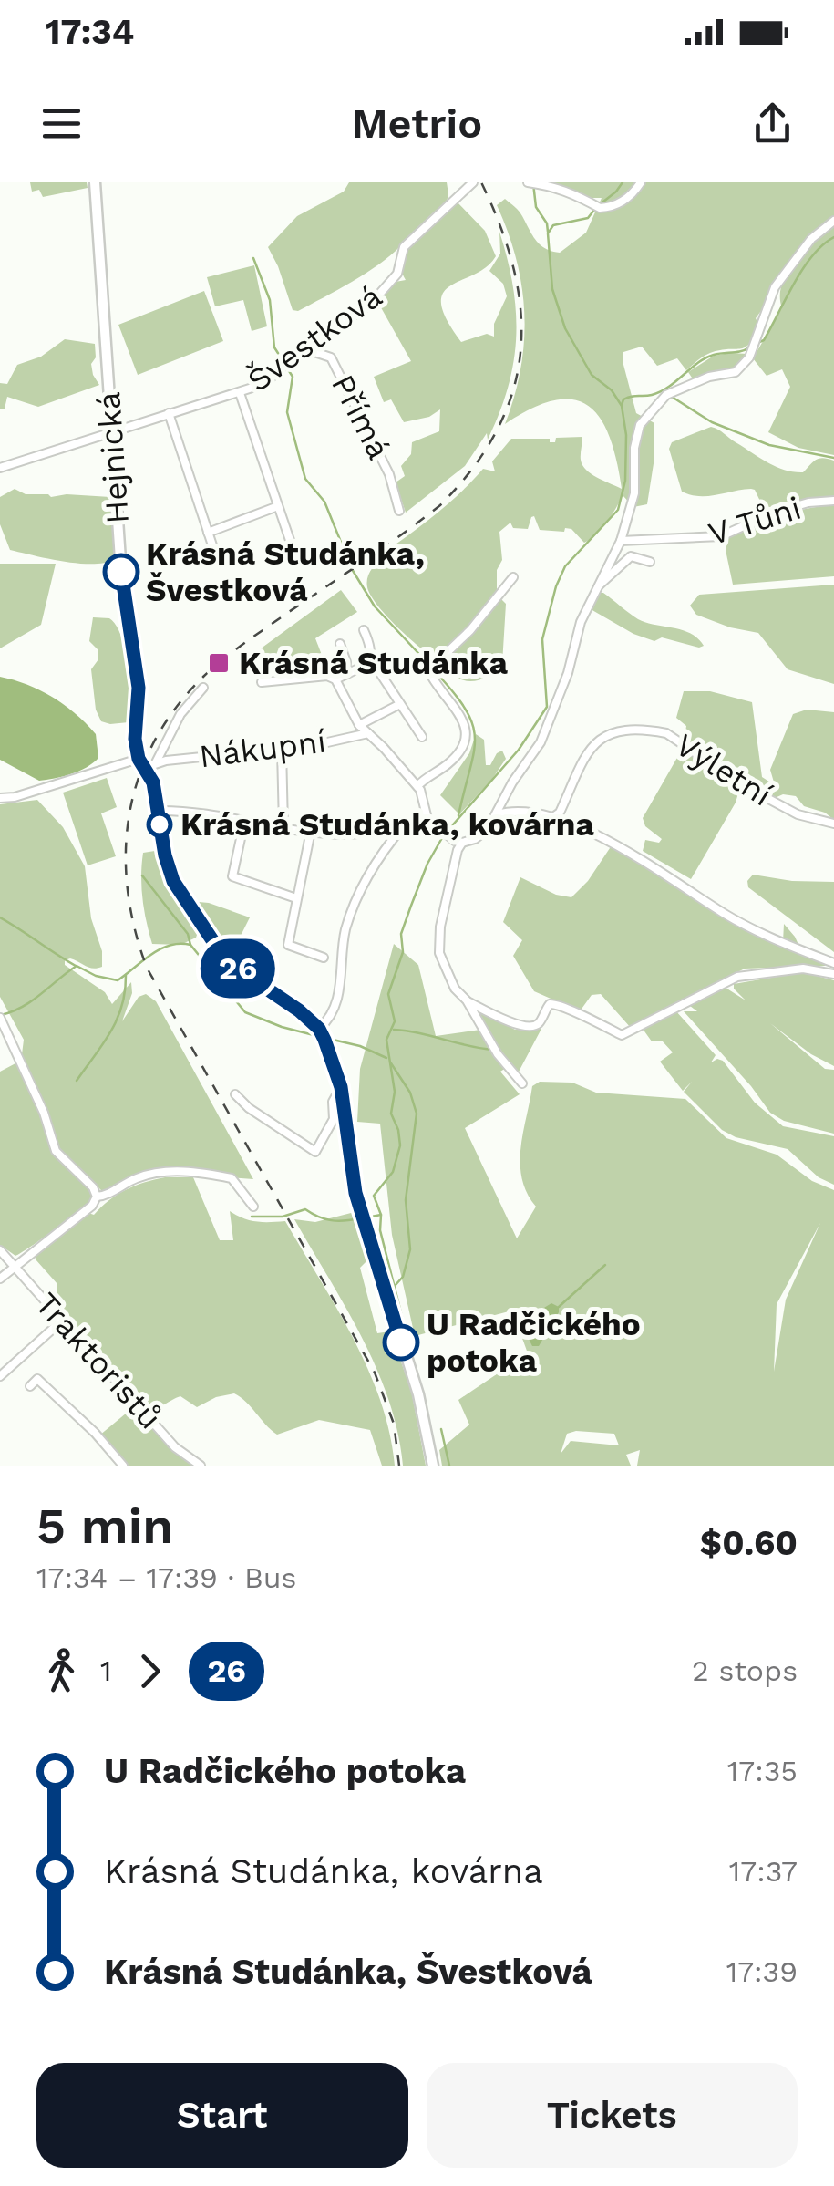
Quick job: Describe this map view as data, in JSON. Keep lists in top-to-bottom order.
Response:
{
  "streets": {
    "main road": ["Hejnická"],
    "street": [
      "Švestková",
      "Přímá",
      "V Tůni",
      "Nákupní",
      "Výletní",
      "Traktoristů"
    ]
  },
  "crossings": [
    ["Švestková", "Přímá"],
    ["Švestková", "Hejnická"]
  ],
  "places": {
    "other": ["Krásná Studánka, Švestková", "Krásná Studánka, kovárna", "U Radčického potoka"],
    "transit": ["Krásná Studánka"]
  },
  "lines": ["bus line 26"],
  "page": {
    "status": "17:34",
    "header": "Metrio",
    "on_map": "26",
    "heading": ["5 min", "17:34 – 17:39 · Bus", "$0.60"],
    "legs": ["1", "26", "2 stops"],
    "list": [
      {
        "name": "U Radčického potoka",
        "value": "17:35"
      },
      {
        "name": "Krásná Studánka, kovárna",
        "value": "17:37"
      },
      {
        "name": "Krásná Studánka, Švestková",
        "value": "17:39"
      }
    ],
    "buttons": ["Start", "Tickets"]
  }
}
